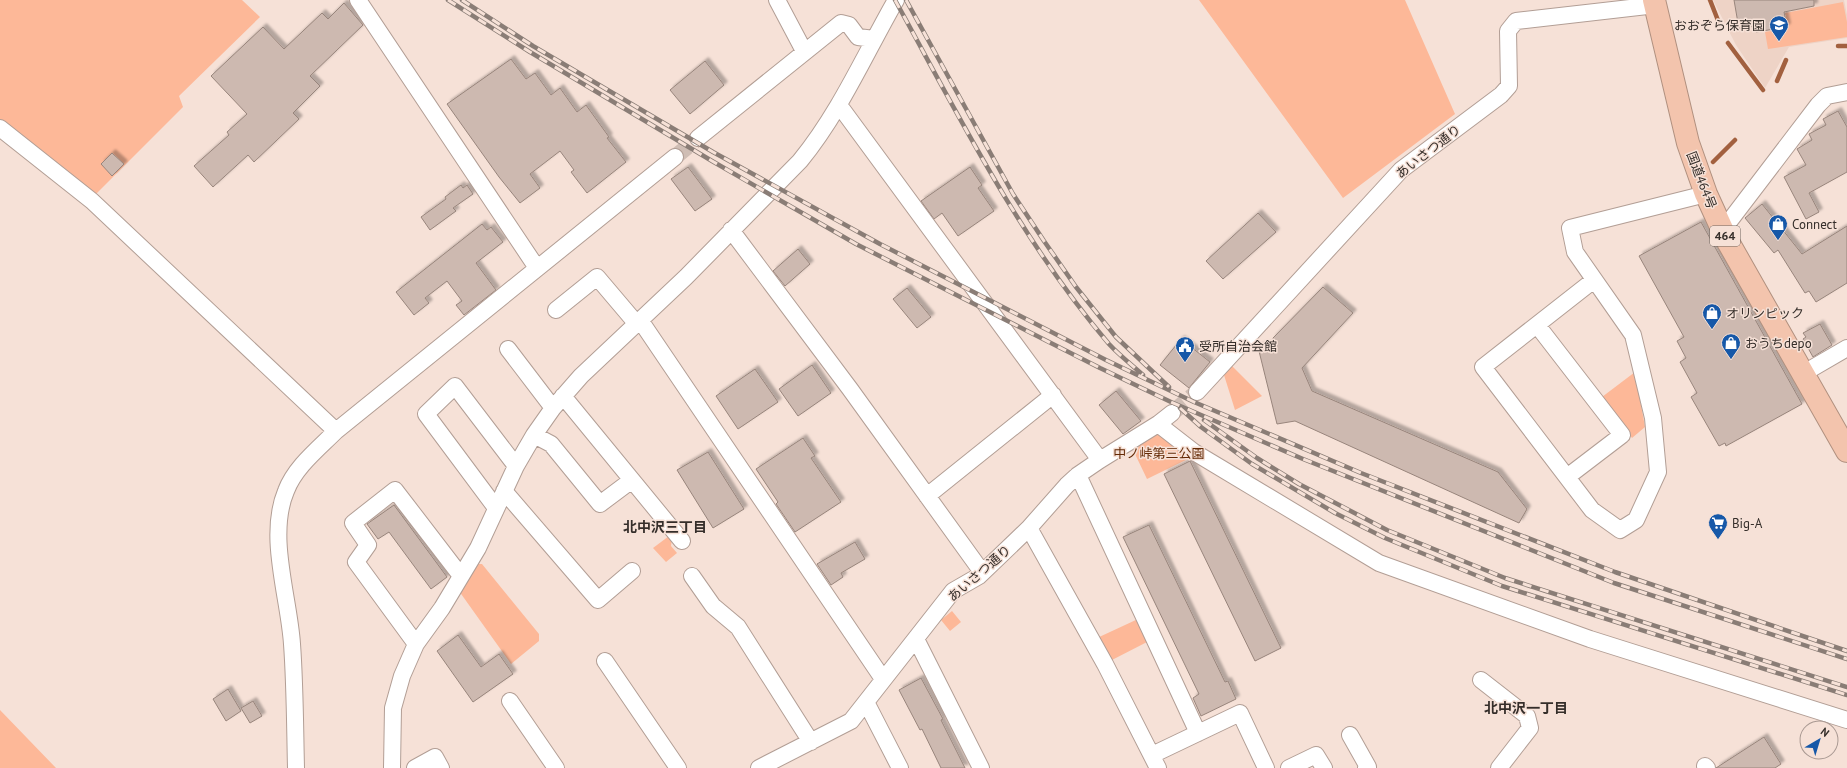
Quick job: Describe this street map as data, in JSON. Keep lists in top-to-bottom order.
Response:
{
  "streets": {
    "highway": ["国道464号", "464"],
    "street": ["あいさつ通り"]
  },
  "crossings": [
    ["あいさつ通り", "国道464号"]
  ],
  "districts": ["北中沢三丁目", "北中沢一丁目"],
  "parks": ["中ノ峠第三公園"],
  "places": {
    "school or university": ["おおぞら保育園"],
    "shop": ["Connect", "オリンピック", "おうちdepo"],
    "public building": ["受所自治会館"],
    "supermarket": ["Big-A"]
  },
  "north": "top right"
}
